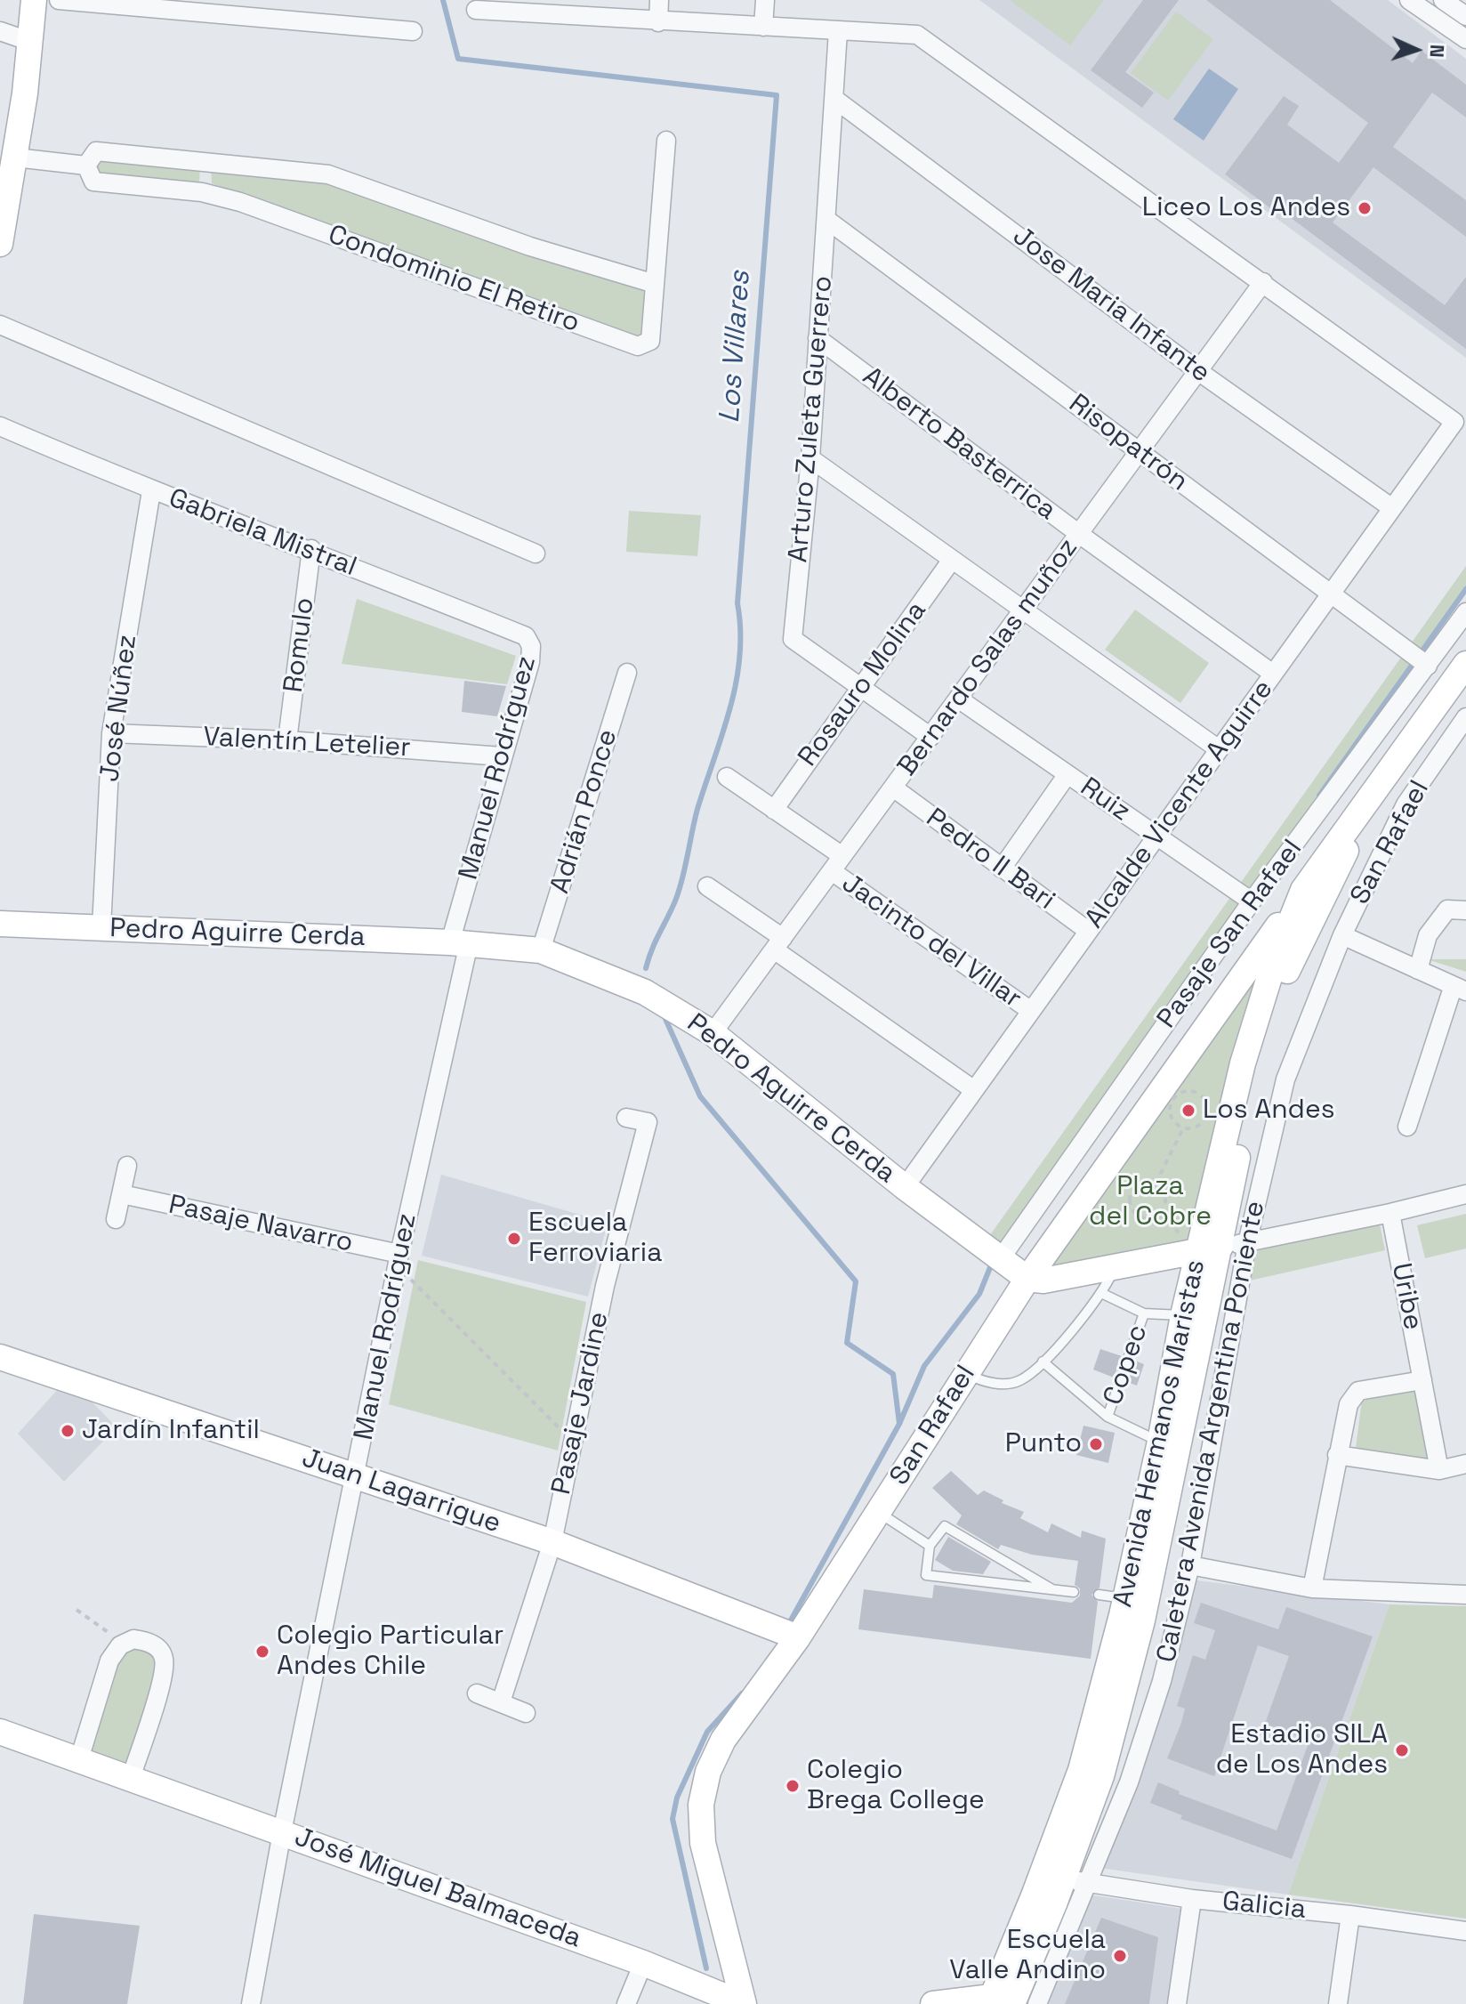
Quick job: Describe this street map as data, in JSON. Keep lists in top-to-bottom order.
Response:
{
  "streets": {
    "street": [
      "Condominio El Retiro",
      "Jose Maria Infante",
      "Arturo Zuleta Guerrero",
      "Risopatrón",
      "Alberto Basterrica",
      "Gabriela Mistral",
      "Romulo",
      "Bernardo Salas muñoz",
      "Rosauro Molina",
      "José Núñez",
      "Valentín Letelier",
      "Manuel Rodríguez",
      "Ruiz",
      "Alcalde Vicente Aguirre",
      "Adrián Ponce",
      "San Rafael",
      "Pedro II Bari",
      "Pedro Aguirre Cerda",
      "Pasaje San Rafael",
      "Jacinto del Villar",
      "Pasaje Navarro",
      "Uribe",
      "Pasaje Jardine",
      "Caletera Avenida Argentina Poniente",
      "Avenida Hermanos Maristas",
      "Juan Lagarrigue",
      "José Miguel Balmaceda",
      "Galicia"
    ],
    "lane": ["Copec"]
  },
  "crossings": [
    ["Jose Maria Infante", "Arturo Zuleta Guerrero"],
    ["Jose Maria Infante", "Bernardo Salas muñoz"],
    ["Jose Maria Infante", "Alcalde Vicente Aguirre"],
    ["Arturo Zuleta Guerrero", "Risopatrón"],
    ["Arturo Zuleta Guerrero", "Alberto Basterrica"],
    ["Arturo Zuleta Guerrero", "Bernardo Salas muñoz"],
    ["Arturo Zuleta Guerrero", "Rosauro Molina"],
    ["Risopatrón", "Bernardo Salas muñoz"],
    ["Risopatrón", "Alcalde Vicente Aguirre"],
    ["Risopatrón", "Pasaje San Rafael"],
    ["Alberto Basterrica", "Bernardo Salas muñoz"],
    ["Alberto Basterrica", "Alcalde Vicente Aguirre"],
    ["Gabriela Mistral", "Romulo"],
    ["Gabriela Mistral", "José Núñez"],
    ["Gabriela Mistral", "Manuel Rodríguez"],
    ["Romulo", "Valentín Letelier"],
    ["Bernardo Salas muñoz", "Ruiz"],
    ["Bernardo Salas muñoz", "Alcalde Vicente Aguirre"],
    ["Bernardo Salas muñoz", "Pedro II Bari"],
    ["Bernardo Salas muñoz", "Pedro Aguirre Cerda"],
    ["Bernardo Salas muñoz", "Jacinto del Villar"],
    ["Rosauro Molina", "Jacinto del Villar"],
    ["José Núñez", "Valentín Letelier"],
    ["José Núñez", "Pedro Aguirre Cerda"],
    ["Valentín Letelier", "Manuel Rodríguez"],
    ["Manuel Rodríguez", "Pedro Aguirre Cerda"],
    ["Manuel Rodríguez", "Pasaje Navarro"],
    ["Manuel Rodríguez", "Juan Lagarrigue"],
    ["Manuel Rodríguez", "José Miguel Balmaceda"],
    ["Ruiz", "Alcalde Vicente Aguirre"],
    ["Ruiz", "Pasaje San Rafael"],
    ["Alcalde Vicente Aguirre", "Pedro II Bari"],
    ["Alcalde Vicente Aguirre", "Pedro Aguirre Cerda"],
    ["Alcalde Vicente Aguirre", "Jacinto del Villar"],
    ["Adrián Ponce", "Pedro Aguirre Cerda"],
    ["San Rafael", "Pedro Aguirre Cerda"],
    ["San Rafael", "Copec"],
    ["San Rafael", "Caletera Avenida Argentina Poniente"],
    ["San Rafael", "Avenida Hermanos Maristas"],
    ["San Rafael", "Juan Lagarrigue"],
    ["San Rafael", "José Miguel Balmaceda"],
    ["Pedro Aguirre Cerda", "Pasaje San Rafael"],
    ["Copec", "Avenida Hermanos Maristas"],
    ["Pasaje Jardine", "Juan Lagarrigue"],
    ["Caletera Avenida Argentina Poniente", "Avenida Hermanos Maristas"],
    ["Caletera Avenida Argentina Poniente", "Galicia"],
    ["Avenida Hermanos Maristas", "Galicia"]
  ],
  "water": ["Los Villares"],
  "parks": ["Plaza del Cobre"],
  "places": [
    "Liceo Los Andes",
    "Los Andes",
    "Escuela Ferroviaria",
    "Jardín Infantil",
    "Punto",
    "Colegio Particular Andes Chile",
    "Estadio SILA de Los Andes",
    "Colegio Brega College",
    "Escuela Valle Andino"
  ],
  "north": "right"
}
